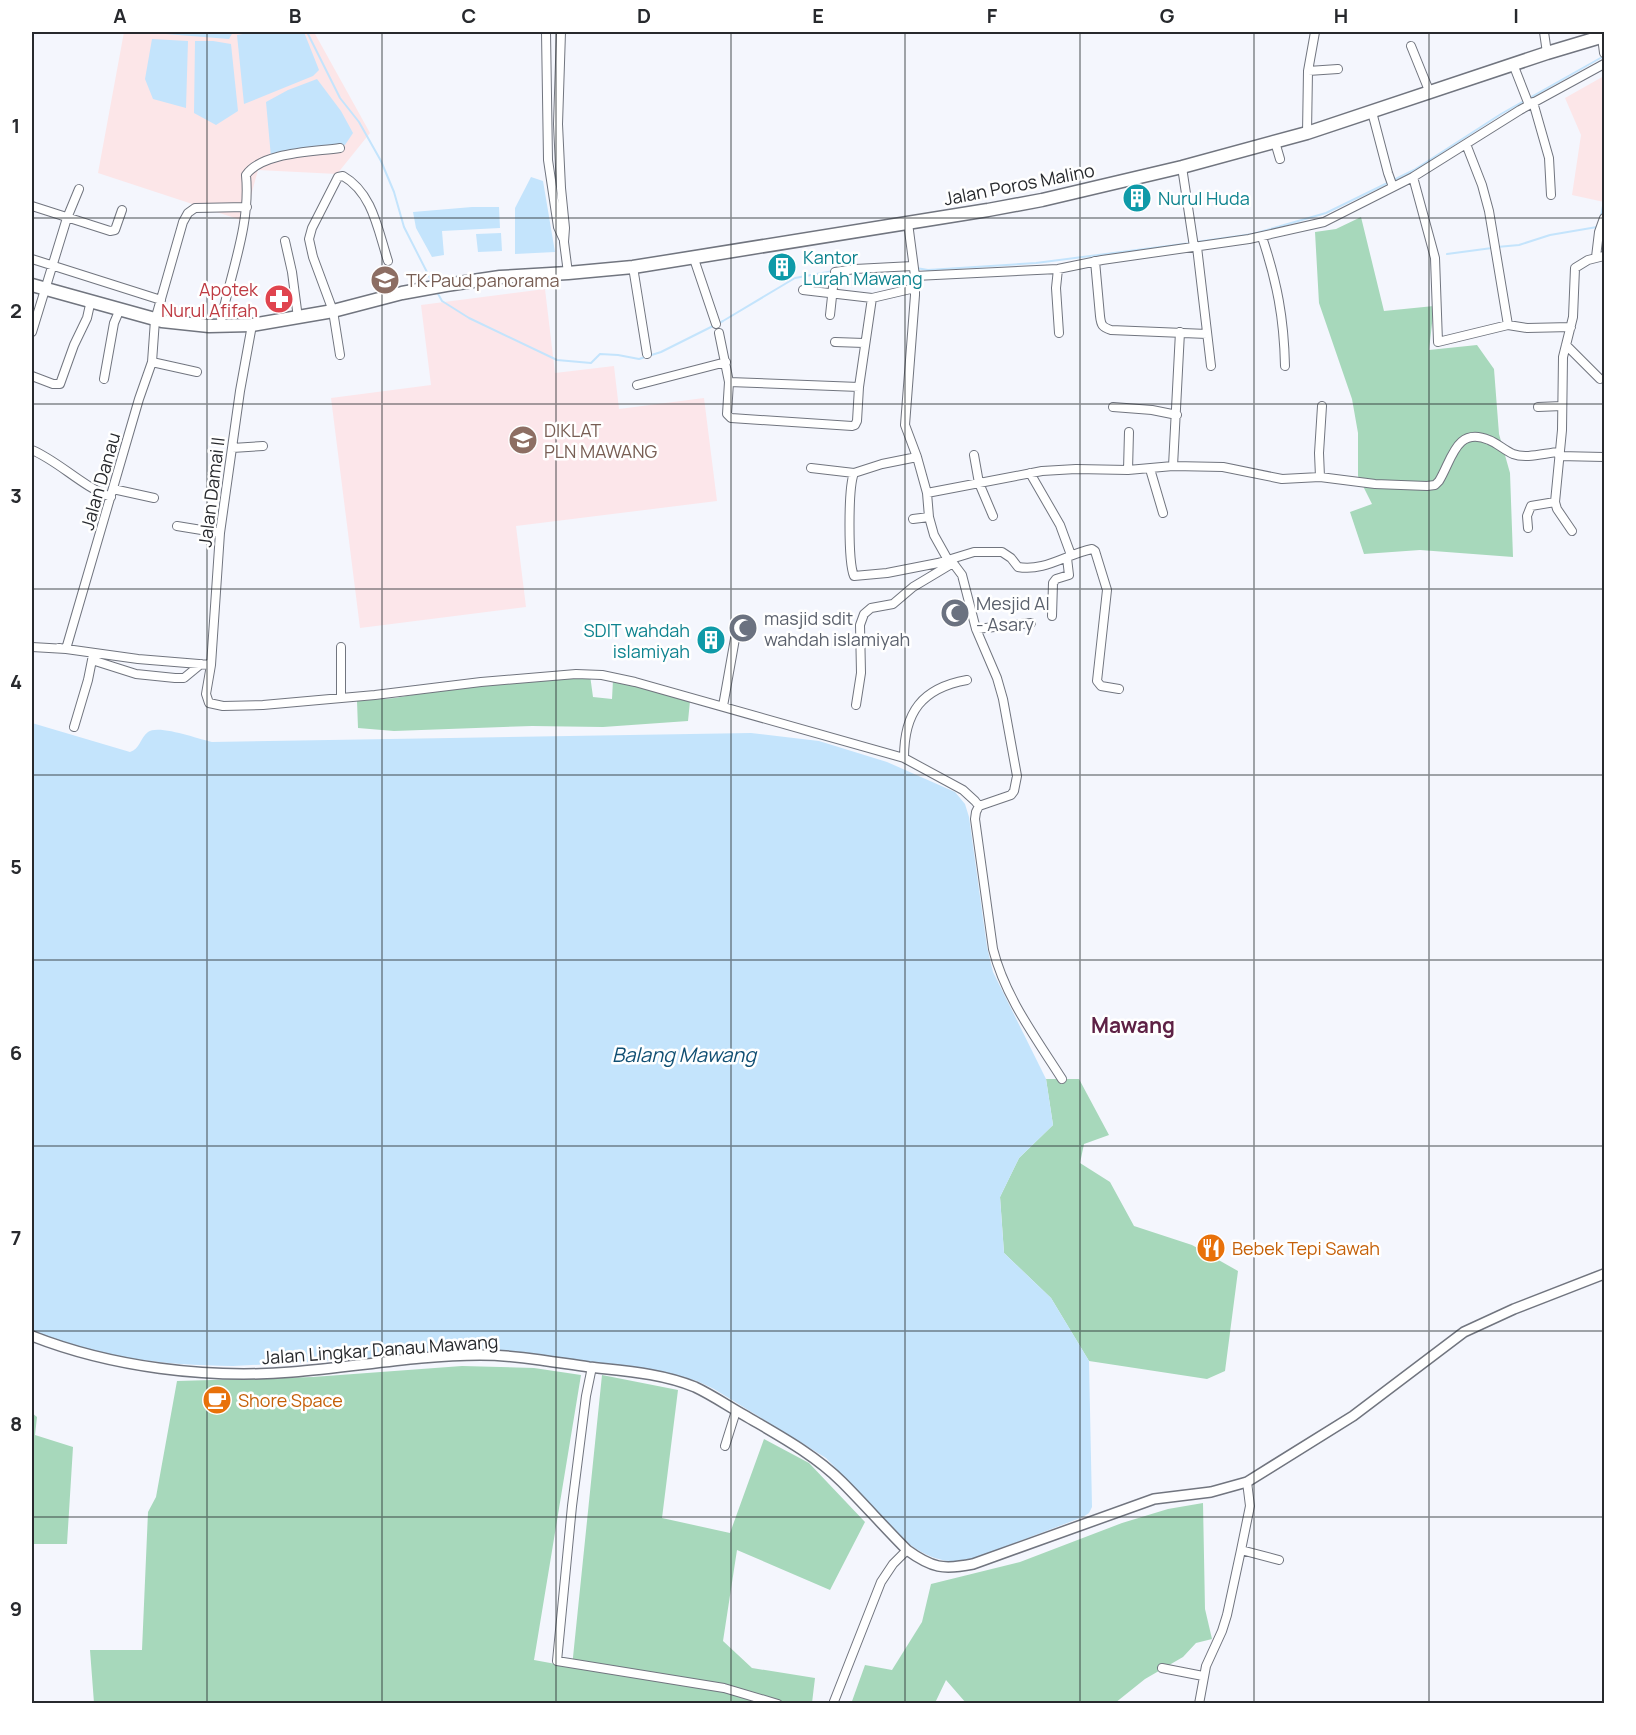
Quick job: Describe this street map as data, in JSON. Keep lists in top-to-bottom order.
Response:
{
  "streets": {
    "main road": ["Jalan Poros Malino"],
    "street": ["Jalan Danau", "Jalan Damai II", "Jalan Lingkar Danau Mawang"]
  },
  "crossings": [
    ["Jalan Poros Malino", "Jalan Danau"],
    ["Jalan Poros Malino", "Jalan Damai II"]
  ],
  "districts": ["Mawang"],
  "water": ["Balang Mawang"],
  "places": {
    "building": ["Nurul Huda", "Kantor Lurah Mawang", "SDIT wahdah islamiyah"],
    "school or university": ["TK Paud panorama", "DIKLAT PLN MAWANG"],
    "pharmacy": ["Apotek Nurul Afifah"],
    "mosque": ["Mesjid Al - Asary", "masjid sdit wahdah islamiyah"],
    "restaurant": ["Bebek Tepi Sawah"],
    "cafe": ["Shore Space"]
  },
  "grid": {
    "columns": [
      "A",
      "B",
      "C",
      "D",
      "E",
      "F",
      "G",
      "H",
      "I"
    ],
    "rows": [
      "1",
      "2",
      "3",
      "4",
      "5",
      "6",
      "7",
      "8",
      "9"
    ]
  }
}
